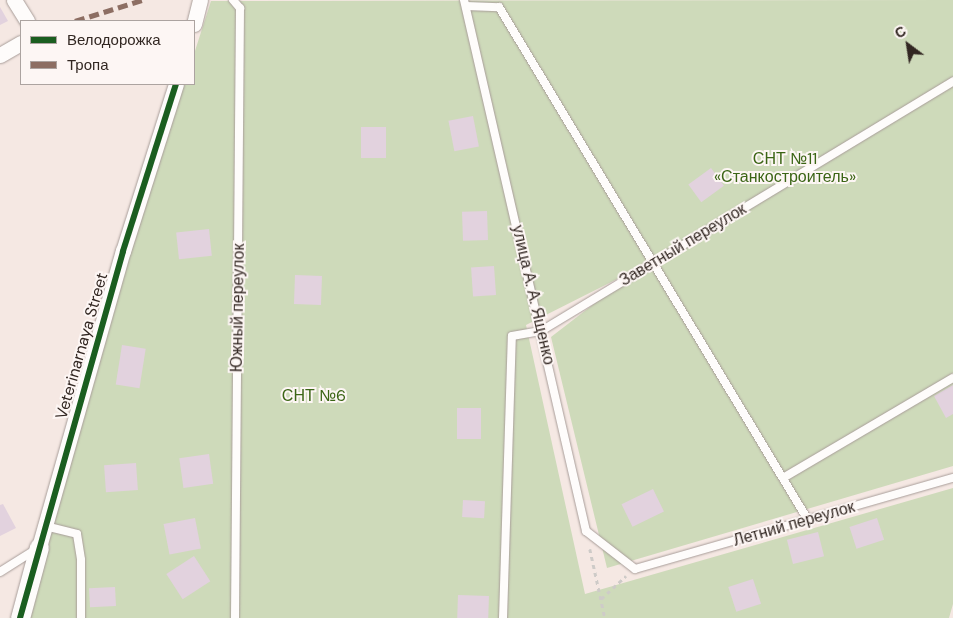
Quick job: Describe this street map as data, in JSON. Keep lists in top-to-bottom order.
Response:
{
  "streets": {
    "street": ["Veterinarnaya Street"],
    "lane": [
      "Заветный переулок",
      "улица А. А. Ященко",
      "Южный переулок",
      "Летний переулок"
    ]
  },
  "crossings": [
    ["Заветный переулок", "улица А. А. Ященко"]
  ],
  "parks": ["СНТ №11 «Станкостроитель»", "СНТ №6"],
  "legend": ["Велодорожка", "Тропа"],
  "north": "top left"
}
